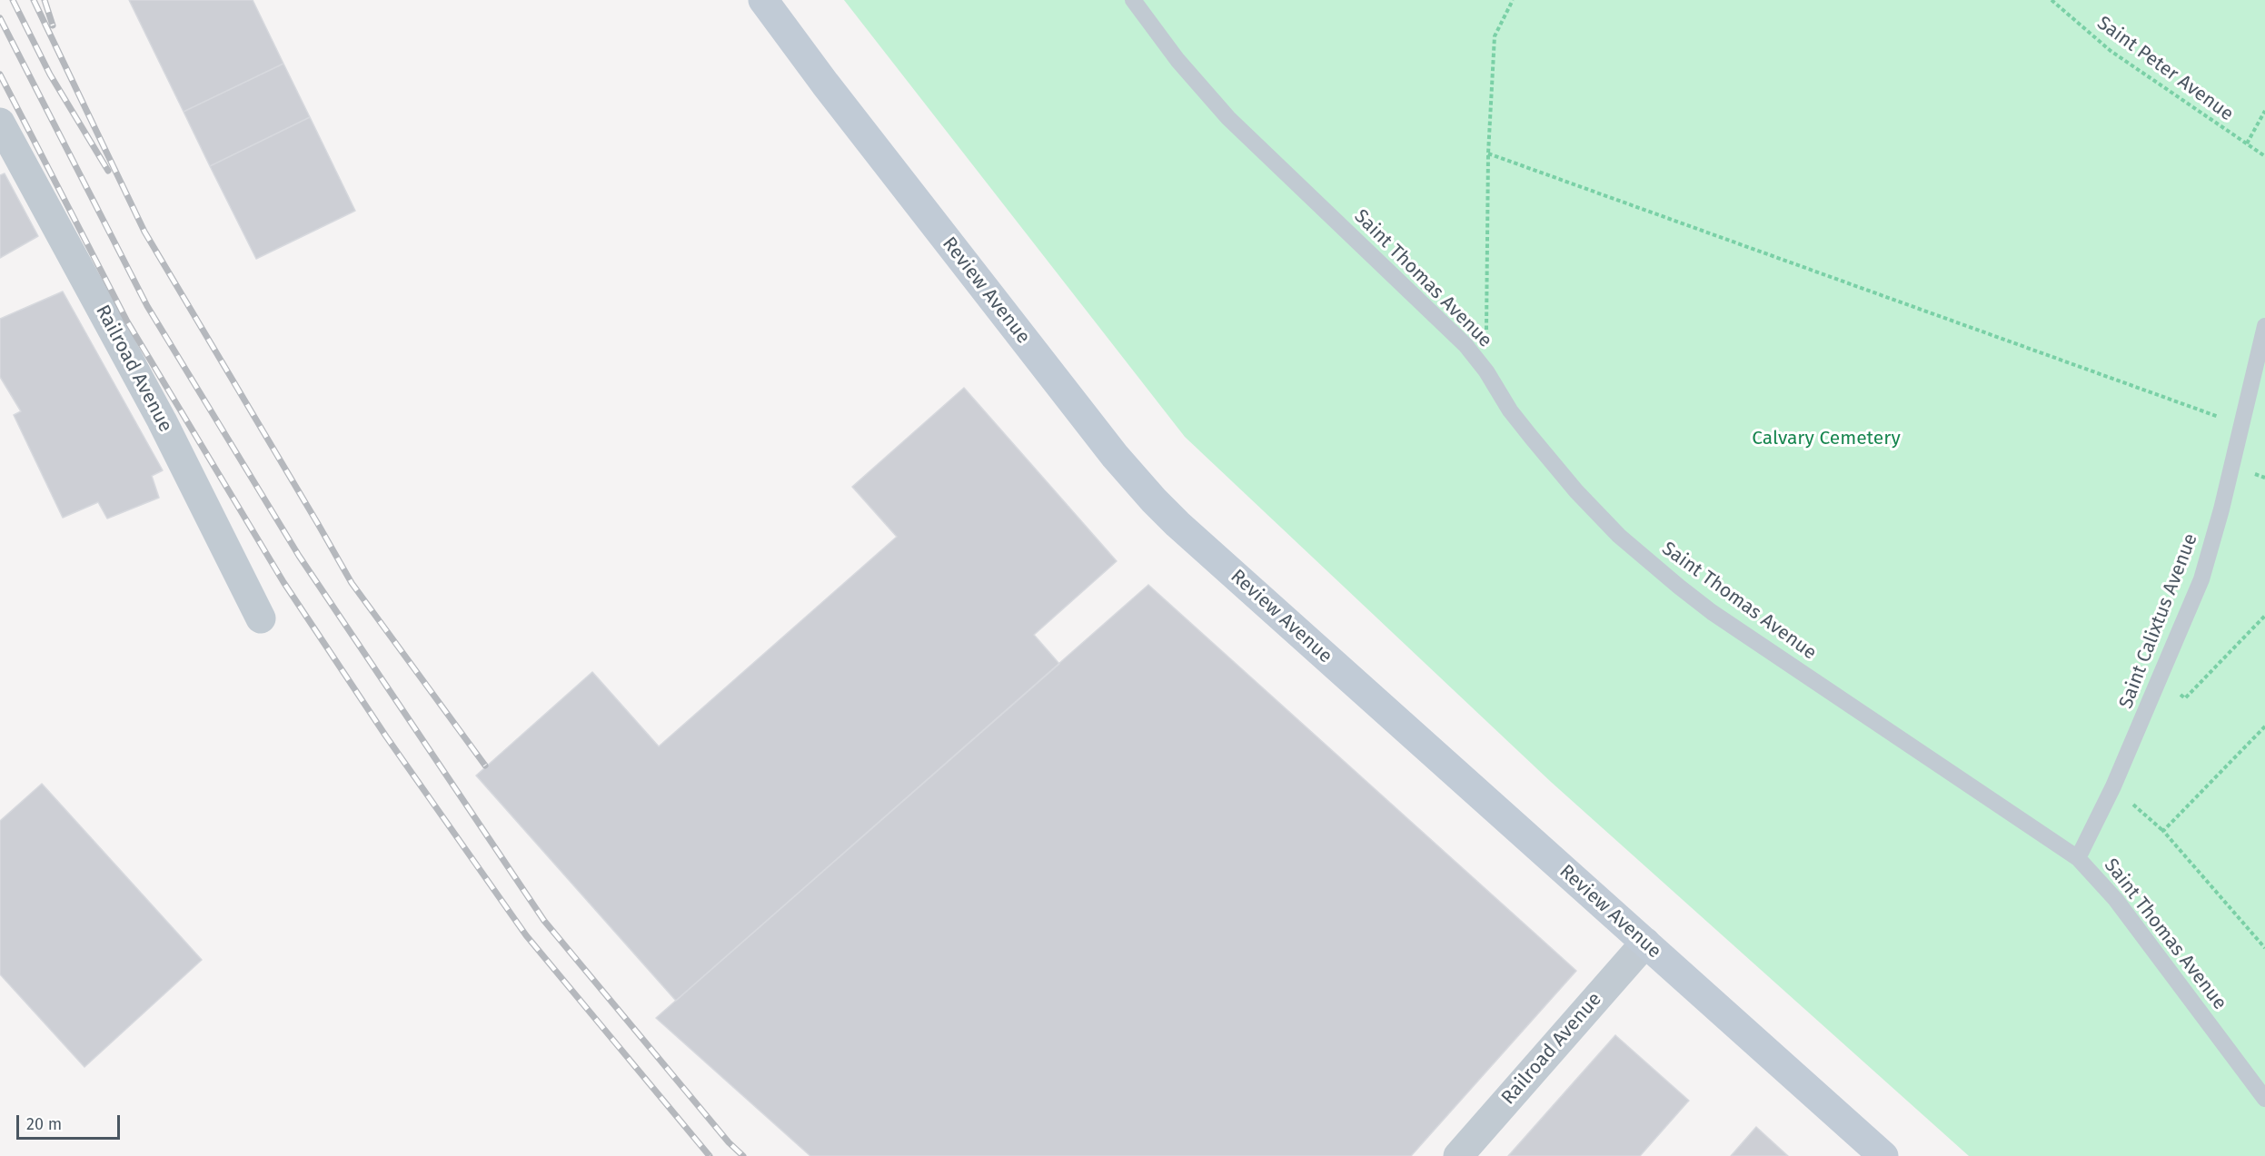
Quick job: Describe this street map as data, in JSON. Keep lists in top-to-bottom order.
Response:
{
  "streets": {
    "main road": ["Review Avenue"],
    "street": ["Railroad Avenue"],
    "lane": ["Saint Thomas Avenue", "Saint Calixtus Avenue"],
    "path": ["Saint Peter Avenue"]
  },
  "crossings": [
    ["Saint Thomas Avenue", "Saint Calixtus Avenue"],
    ["Review Avenue", "Railroad Avenue"]
  ],
  "parks": ["Calvary Cemetery"],
  "scale_bar": "20 m"
}
